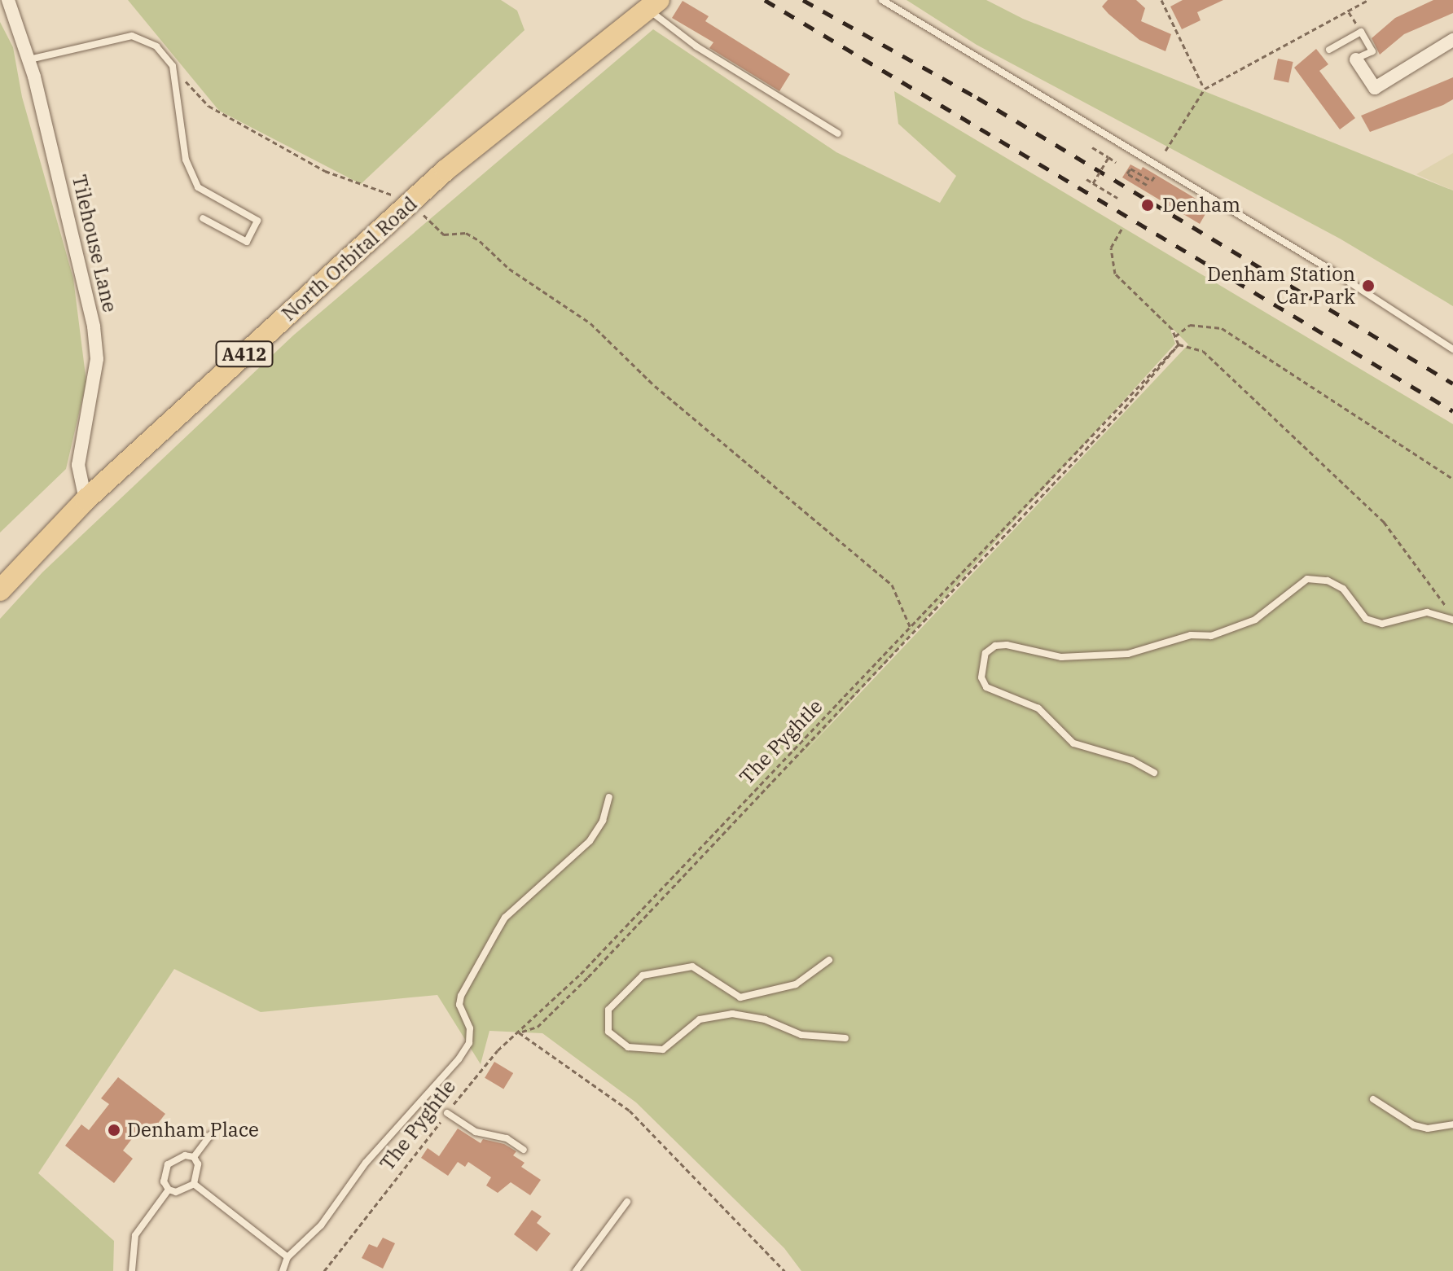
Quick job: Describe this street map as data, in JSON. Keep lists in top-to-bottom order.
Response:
{
  "streets": {
    "main road": ["North Orbital Road", "A412"],
    "street": ["Tilehouse Lane"],
    "path": ["The Pyghtle"]
  },
  "crossings": [
    ["Tilehouse Lane", "North Orbital Road"]
  ],
  "places": ["Denham", "Denham Station Car Park", "Denham Place"]
}
